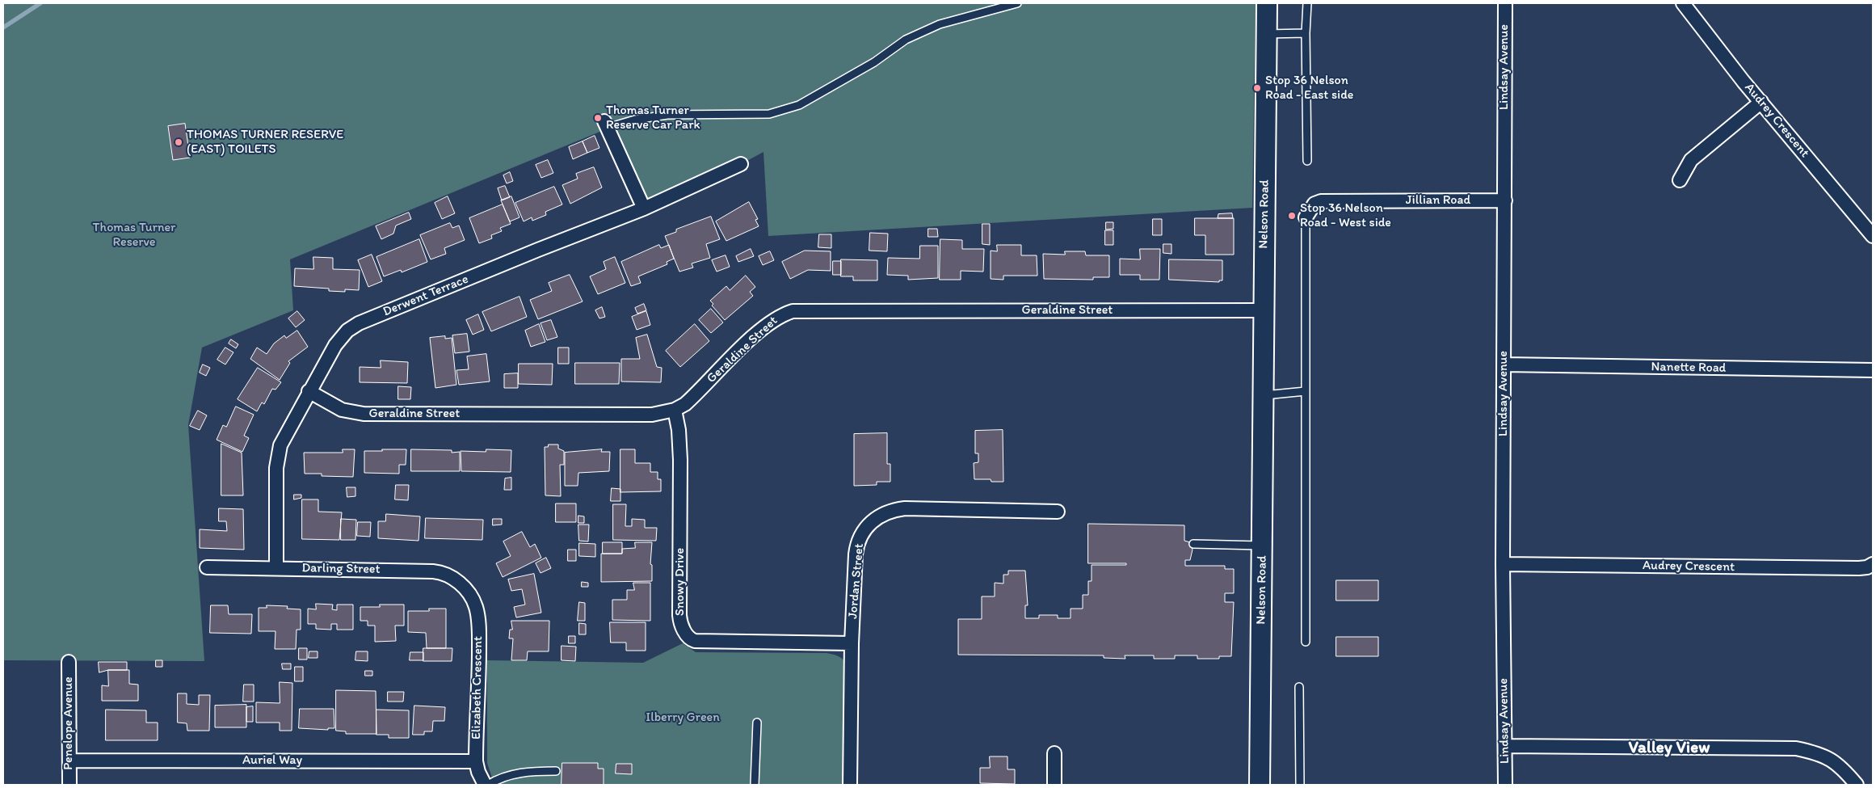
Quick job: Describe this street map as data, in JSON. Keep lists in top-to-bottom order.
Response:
{
  "streets": {
    "main road": ["Nelson Road"],
    "street": [
      "Lindsay Avenue",
      "Audrey Crescent",
      "Jillian Road",
      "Derwent Terrace",
      "Geraldine Street",
      "Nanette Road",
      "Darling Street",
      "Jordan Street",
      "Snowy Drive",
      "Elizabeth Crescent",
      "Penelope Avenue",
      "Auriel Way"
    ]
  },
  "crossings": [
    ["Lindsay Avenue", "Audrey Crescent"],
    ["Lindsay Avenue", "Jillian Road"],
    ["Lindsay Avenue", "Nanette Road"],
    ["Nelson Road", "Geraldine Street"],
    ["Derwent Terrace", "Geraldine Street"],
    ["Derwent Terrace", "Darling Street"],
    ["Geraldine Street", "Snowy Drive"],
    ["Darling Street", "Elizabeth Crescent"],
    ["Jordan Street", "Snowy Drive"],
    ["Elizabeth Crescent", "Auriel Way"],
    ["Penelope Avenue", "Auriel Way"]
  ],
  "districts": ["Valley View"],
  "parks": ["Thomas Turner Reserve", "Ilberry Green"],
  "places": [
    "Stop 36 Nelson Road - East side",
    "Thomas Turner Reserve Car Park",
    "THOMAS TURNER RESERVE (EAST) TOILETS",
    "Stop 36 Nelson Road - West side"
  ]
}
